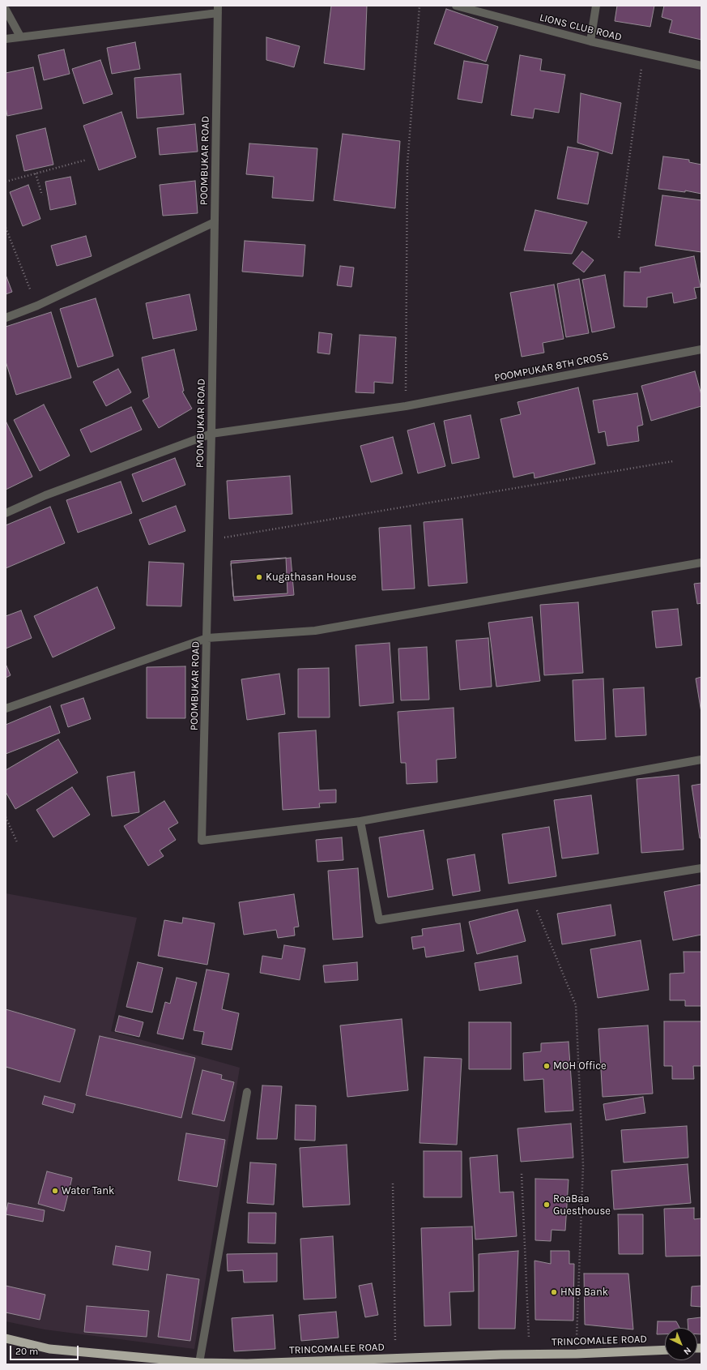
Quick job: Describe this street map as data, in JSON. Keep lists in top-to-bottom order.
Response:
{
  "streets": {
    "highway": ["TRINCOMALEE ROAD"],
    "street": ["LIONS CLUB ROAD", "POOMBUKAR ROAD", "POOMPUKAR 8TH CROSS"]
  },
  "crossings": [
    ["POOMBUKAR ROAD", "POOMPUKAR 8TH CROSS"]
  ],
  "places": [
    "Kugathasan House",
    "MOH Office",
    "Water Tank",
    "RoaBaa Guesthouse",
    "HNB Bank"
  ],
  "scale_bar": "20 m",
  "north": "bottom right"
}
